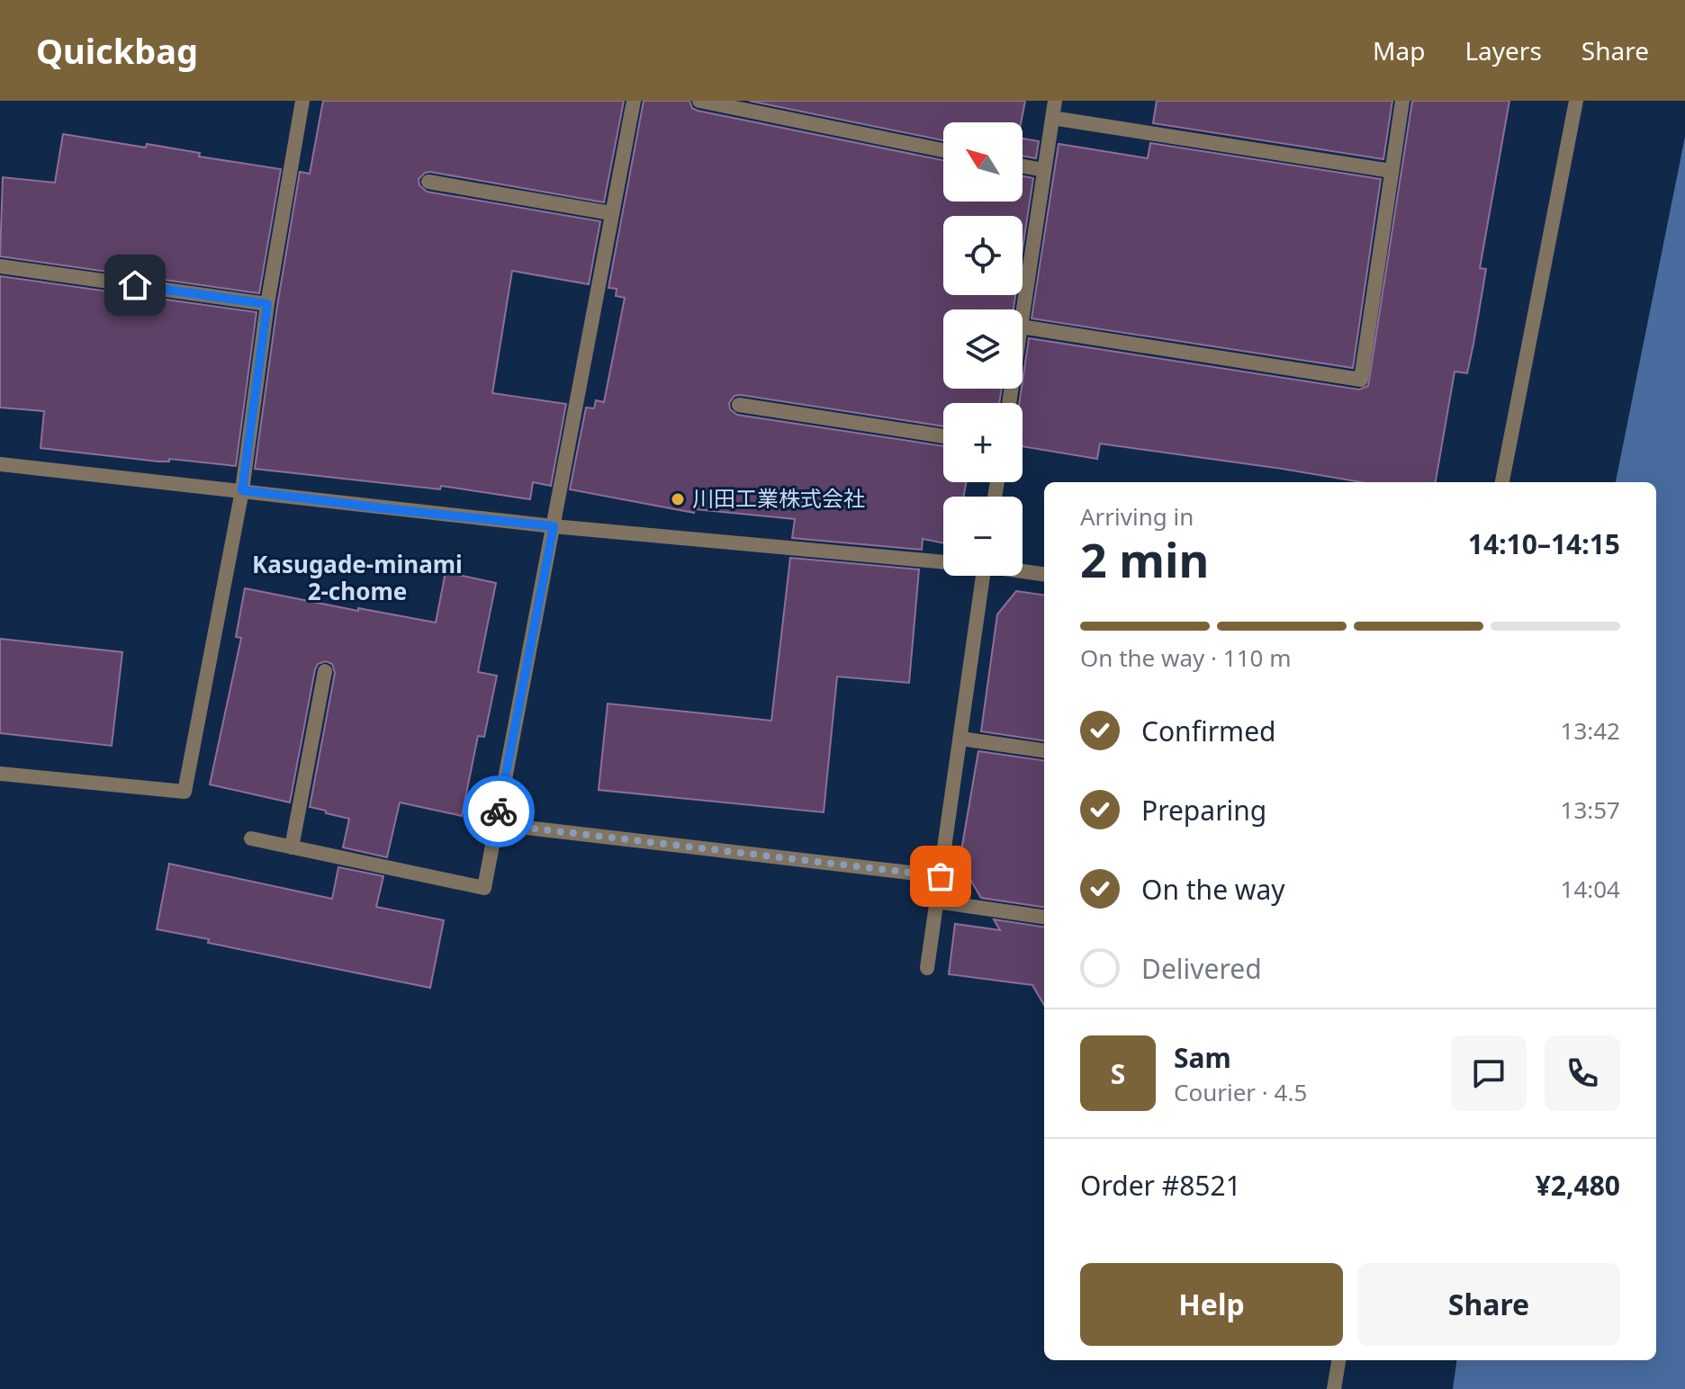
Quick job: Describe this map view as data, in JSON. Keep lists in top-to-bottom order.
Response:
{
  "districts": ["Kasugade-minami 2-chome"],
  "places": ["川田工業株式会社"],
  "north": "top left",
  "page": {
    "header": "Quickbag",
    "nav": ["Map", "Layers", "Share"],
    "map_buttons": ["+", "−"],
    "heading": ["2 min", "Arriving in", "14:10–14:15"],
    "panel": [
      "Sam",
      "Courier · 4.5",
      "Order #8521",
      "¥2,480"
    ],
    "bar": "On the way · 110 m",
    "list": [
      ["Confirmed", "13:42"],
      ["Preparing", "13:57"],
      ["On the way", "14:04"],
      "Delivered"
    ],
    "round": "S",
    "buttons": ["Help", "Share"]
  }
}
